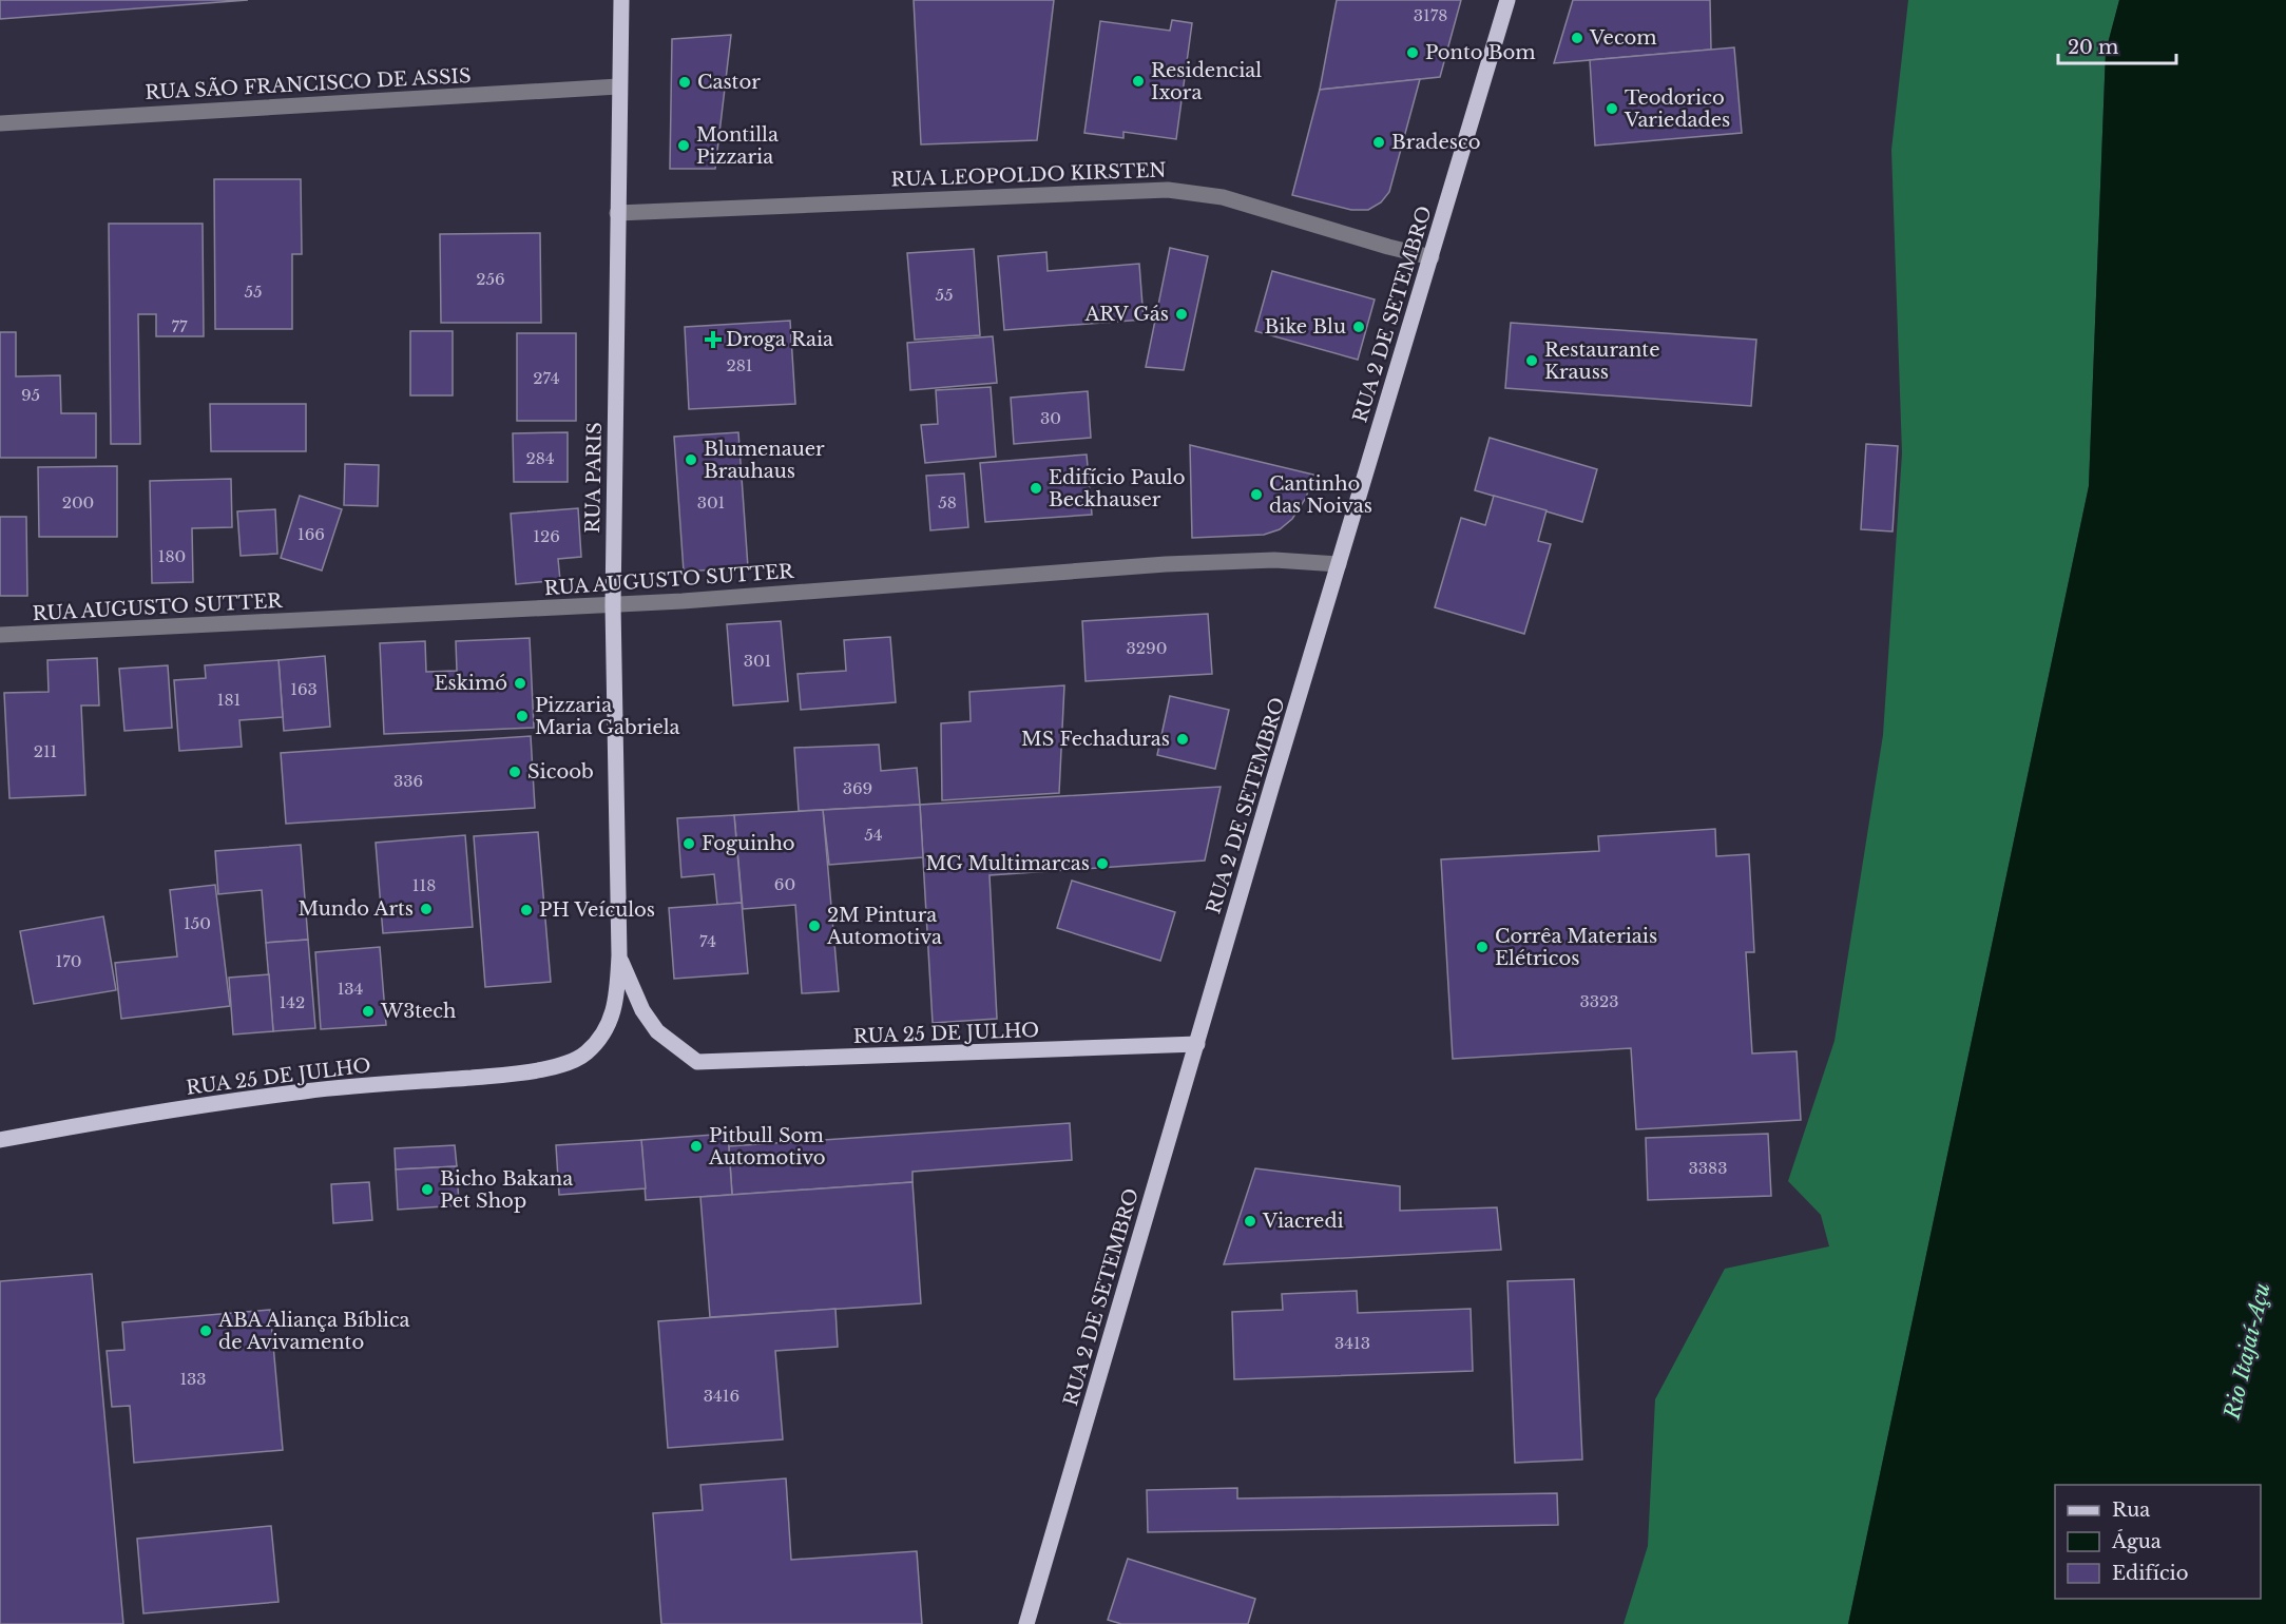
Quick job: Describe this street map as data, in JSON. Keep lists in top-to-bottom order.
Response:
{
  "streets": {
    "main road": ["RUA 2 DE SETEMBRO", "RUA PARIS", "RUA 25 DE JULHO"],
    "street": ["RUA SÃO FRANCISCO DE ASSIS", "RUA LEOPOLDO KIRSTEN", "RUA AUGUSTO SUTTER"]
  },
  "crossings": [
    ["RUA SÃO FRANCISCO DE ASSIS", "RUA PARIS"],
    ["RUA LEOPOLDO KIRSTEN", "RUA 2 DE SETEMBRO"],
    ["RUA LEOPOLDO KIRSTEN", "RUA PARIS"],
    ["RUA 2 DE SETEMBRO", "RUA AUGUSTO SUTTER"],
    ["RUA 2 DE SETEMBRO", "RUA 25 DE JULHO"],
    ["RUA PARIS", "RUA AUGUSTO SUTTER"],
    ["RUA PARIS", "RUA 25 DE JULHO"]
  ],
  "water": ["Rio Itajaí-Açu"],
  "places": {
    "other": [
      "Vecom",
      "Ponto Bom",
      "Residencial Ixora",
      "Castor",
      "Teodorico Variedades",
      "Bradesco",
      "Montilla Pizzaria",
      "ARV Gás",
      "Bike Blu",
      "Restaurante Krauss",
      "Blumenauer Brauhaus",
      "Edifício Paulo Beckhauser",
      "Cantinho das Noivas",
      "Eskimó",
      "Pizzaria Maria Gabriela",
      "MS Fechaduras",
      "Sicoob",
      "Foguinho",
      "MG Multimarcas",
      "Mundo Arts",
      "PH Veículos",
      "2M Pintura Automotiva",
      "Corrêa Materiais Elétricos",
      "W3tech",
      "Pitbull Som Automotivo",
      "Bicho Bakana Pet Shop",
      "Viacredi",
      "ABA Aliança Bíblica de Avivamento"
    ],
    "health": ["Droga Raia"]
  },
  "house_numbers": [
    "3178",
    "256",
    "55",
    "55",
    "77",
    "281",
    "274",
    "95",
    "30",
    "284",
    "200",
    "301",
    "58",
    "166",
    "126",
    "180",
    "3290",
    "301",
    "163",
    "181",
    "211",
    "336",
    "369",
    "54",
    "60",
    "118",
    "150",
    "74",
    "170",
    "134",
    "3323",
    "142",
    "3383",
    "3413",
    "133",
    "3416"
  ],
  "legend": ["Rua", "Água", "Edifício"],
  "scale_bar": "20 m"
}
